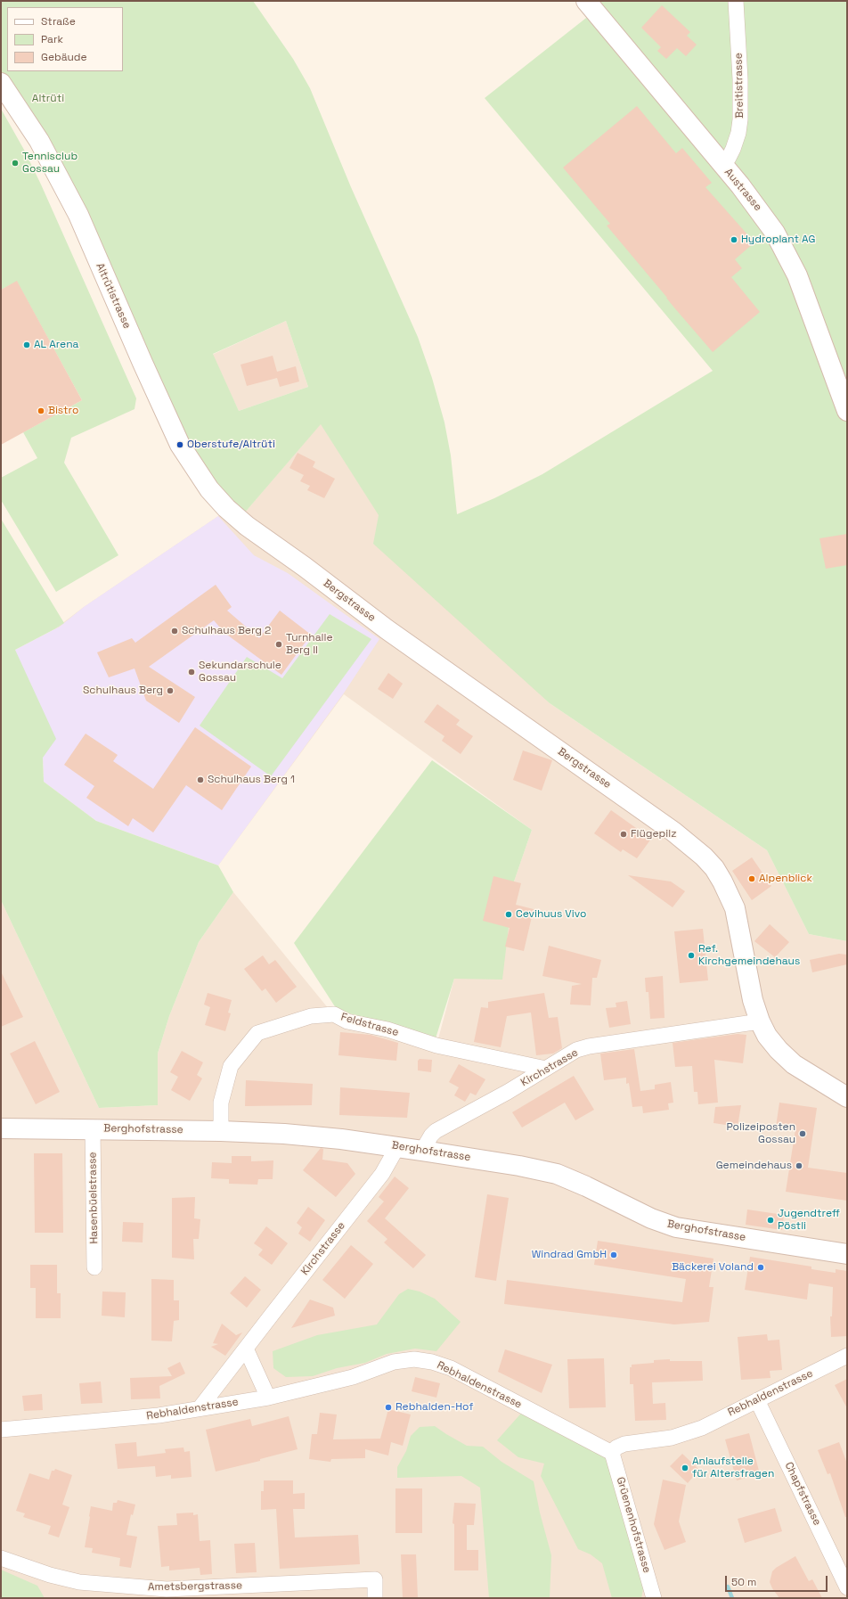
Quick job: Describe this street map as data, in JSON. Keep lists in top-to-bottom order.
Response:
{
  "streets": {
    "street": [
      "Breitistrasse",
      "Austrasse",
      "Altrütistrasse",
      "Bergstrasse",
      "Feldstrasse",
      "Kirchstrasse",
      "Berghofstrasse",
      "Hasenbüelstrasse",
      "Rebhaldenstrasse",
      "Chapfstrasse",
      "Grüenenhofstrasse",
      "Ametsbergstrasse"
    ]
  },
  "crossings": [
    ["Breitistrasse", "Austrasse"],
    ["Altrütistrasse", "Bergstrasse"],
    ["Bergstrasse", "Kirchstrasse"],
    ["Feldstrasse", "Kirchstrasse"],
    ["Feldstrasse", "Berghofstrasse"],
    ["Kirchstrasse", "Berghofstrasse"],
    ["Kirchstrasse", "Rebhaldenstrasse"],
    ["Berghofstrasse", "Hasenbüelstrasse"],
    ["Rebhaldenstrasse", "Chapfstrasse"],
    ["Rebhaldenstrasse", "Grüenenhofstrasse"]
  ],
  "parks": ["Altrüti"],
  "places": [
    "Tennisclub Gossau",
    "Hydroplant AG",
    "AL Arena",
    "Bistro",
    "Oberstufe/Altrüti",
    "Schulhaus Berg 2",
    "Turnhalle Berg II",
    "Sekundarschule Gossau",
    "Schulhaus Berg",
    "Schulhaus Berg 1",
    "Flügepilz",
    "Alpenblick",
    "Cevihuus Vivo",
    "Ref. Kirchgemeindehaus",
    "Polizeiposten Gossau",
    "Gemeindehaus",
    "Jugendtreff Pöstli",
    "Windrad GmbH",
    "Bäckerei Voland",
    "Rebhalden-Hof",
    "Anlaufstelle für Altersfragen"
  ],
  "legend": ["Straße", "Park", "Gebäude"],
  "scale_bar": "50 m"
}
